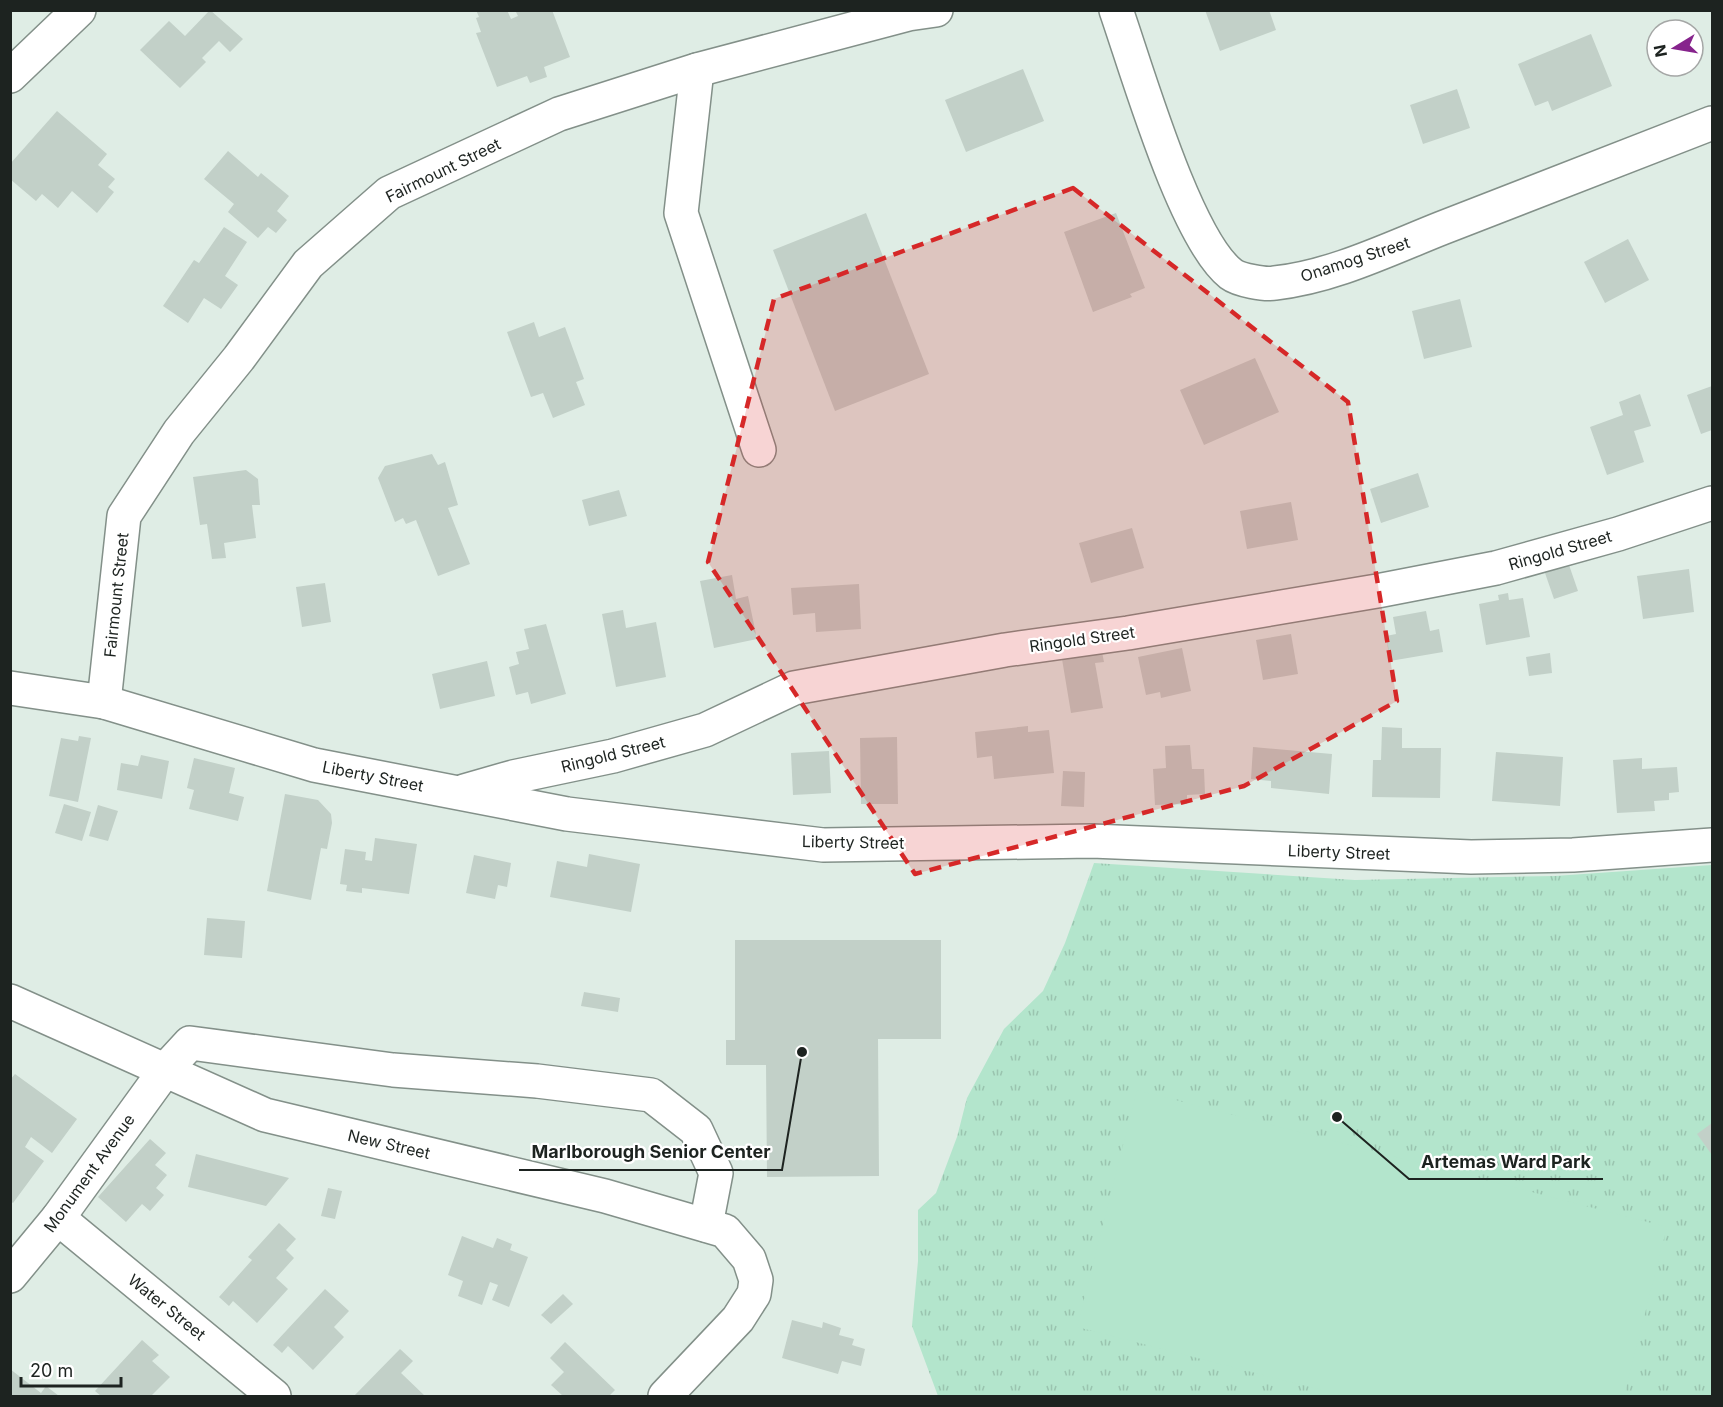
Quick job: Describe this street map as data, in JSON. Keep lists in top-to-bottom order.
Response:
{
  "streets": {
    "street": [
      "Fairmount Street",
      "Onamog Street",
      "Ringold Street",
      "Liberty Street",
      "New Street",
      "Monument Avenue",
      "Water Street"
    ]
  },
  "crossings": [
    ["Fairmount Street", "Liberty Street"],
    ["Ringold Street", "Liberty Street"],
    ["New Street", "Monument Avenue"],
    ["Monument Avenue", "Water Street"]
  ],
  "places": ["Marlborough Senior Center", "Artemas Ward Park"],
  "scale_bar": "20 m",
  "north": "left"
}
